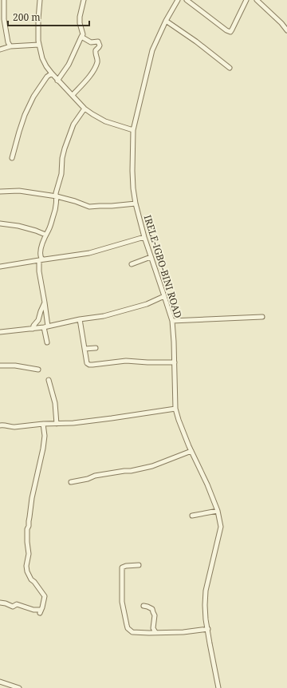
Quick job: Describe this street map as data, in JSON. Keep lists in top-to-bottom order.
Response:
{
  "streets": {
    "street": ["IRELE-IGBO-BINI ROAD"]
  },
  "scale_bar": "200 m"
}
